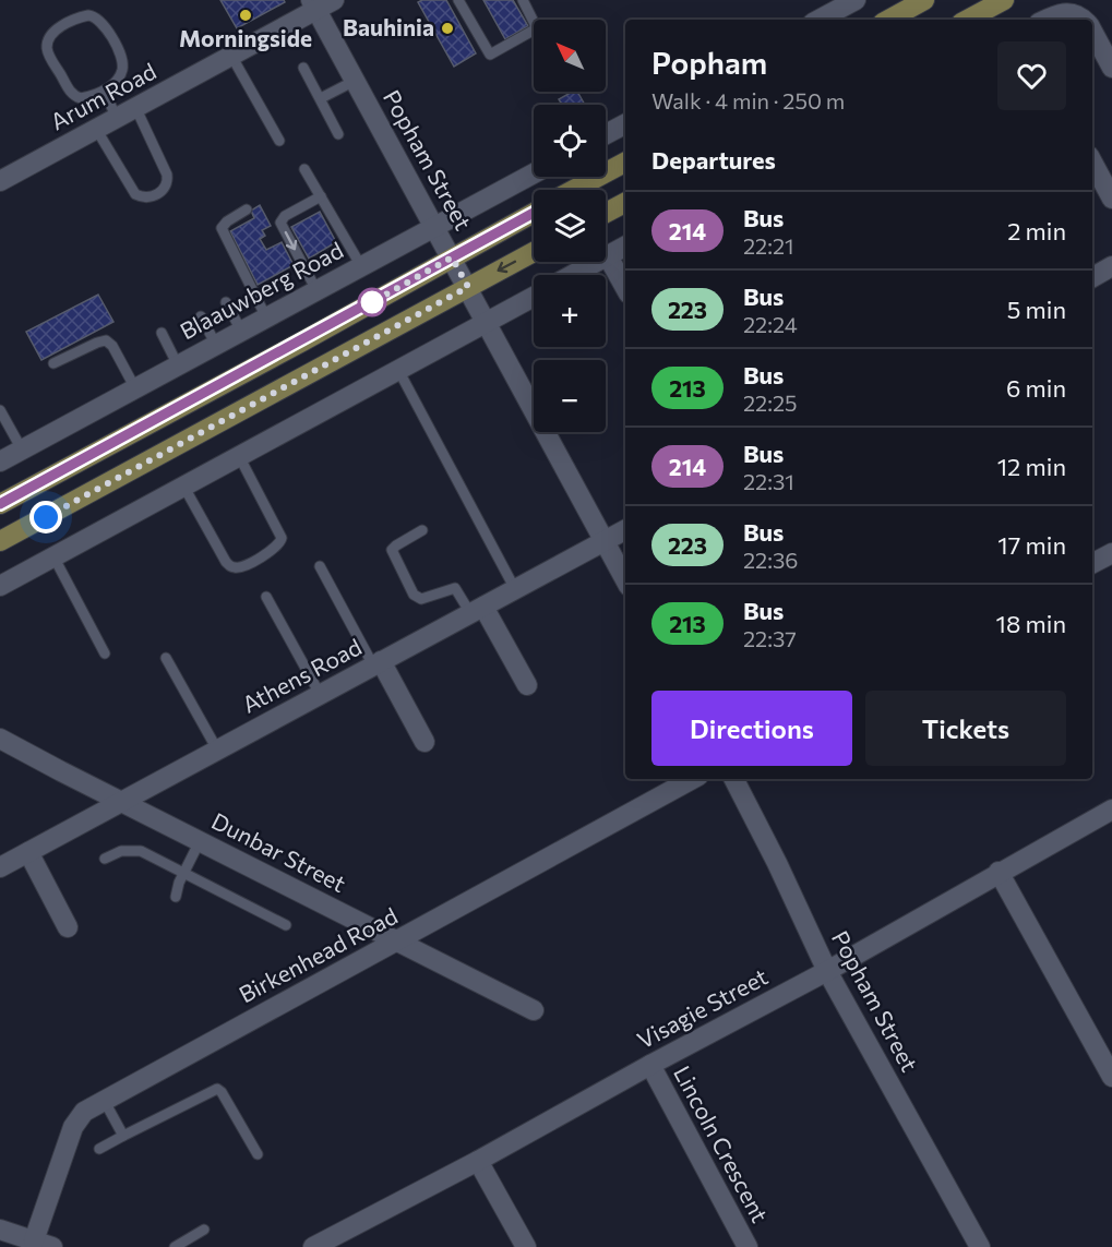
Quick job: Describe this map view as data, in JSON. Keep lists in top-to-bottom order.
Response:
{
  "streets": {
    "street": [
      "Arum Road",
      "Popham Street",
      "Blaauwberg Road",
      "Athens Road",
      "Dunbar Street",
      "Birkenhead Road",
      "Visagie Street",
      "Lincoln Crescent"
    ]
  },
  "crossings": [
    ["Arum Road", "Popham Street"],
    ["Popham Street", "Blaauwberg Road"],
    ["Popham Street", "Athens Road"],
    ["Popham Street", "Visagie Street"],
    ["Athens Road", "Dunbar Street"],
    ["Dunbar Street", "Birkenhead Road"],
    ["Visagie Street", "Lincoln Crescent"]
  ],
  "places": ["Morningside", "Bauhinia"],
  "lines": ["bus line 214"],
  "north": "top left",
  "page": {
    "map_buttons": ["+", "−"],
    "heading": [
      ["Popham", "Walk · 4 min · 250 m"],
      "Departures"
    ],
    "list": [
      {
        "mark": "214",
        "name": "Bus",
        "note": "22:21",
        "value": "2 min"
      },
      {
        "mark": "223",
        "name": "Bus",
        "note": "22:24",
        "value": "5 min"
      },
      {
        "mark": "213",
        "name": "Bus",
        "note": "22:25",
        "value": "6 min"
      },
      {
        "mark": "214",
        "name": "Bus",
        "note": "22:31",
        "value": "12 min"
      },
      {
        "mark": "223",
        "name": "Bus",
        "note": "22:36",
        "value": "17 min"
      },
      {
        "mark": "213",
        "name": "Bus",
        "note": "22:37",
        "value": "18 min"
      }
    ],
    "buttons": ["Directions", "Tickets"]
  }
}
